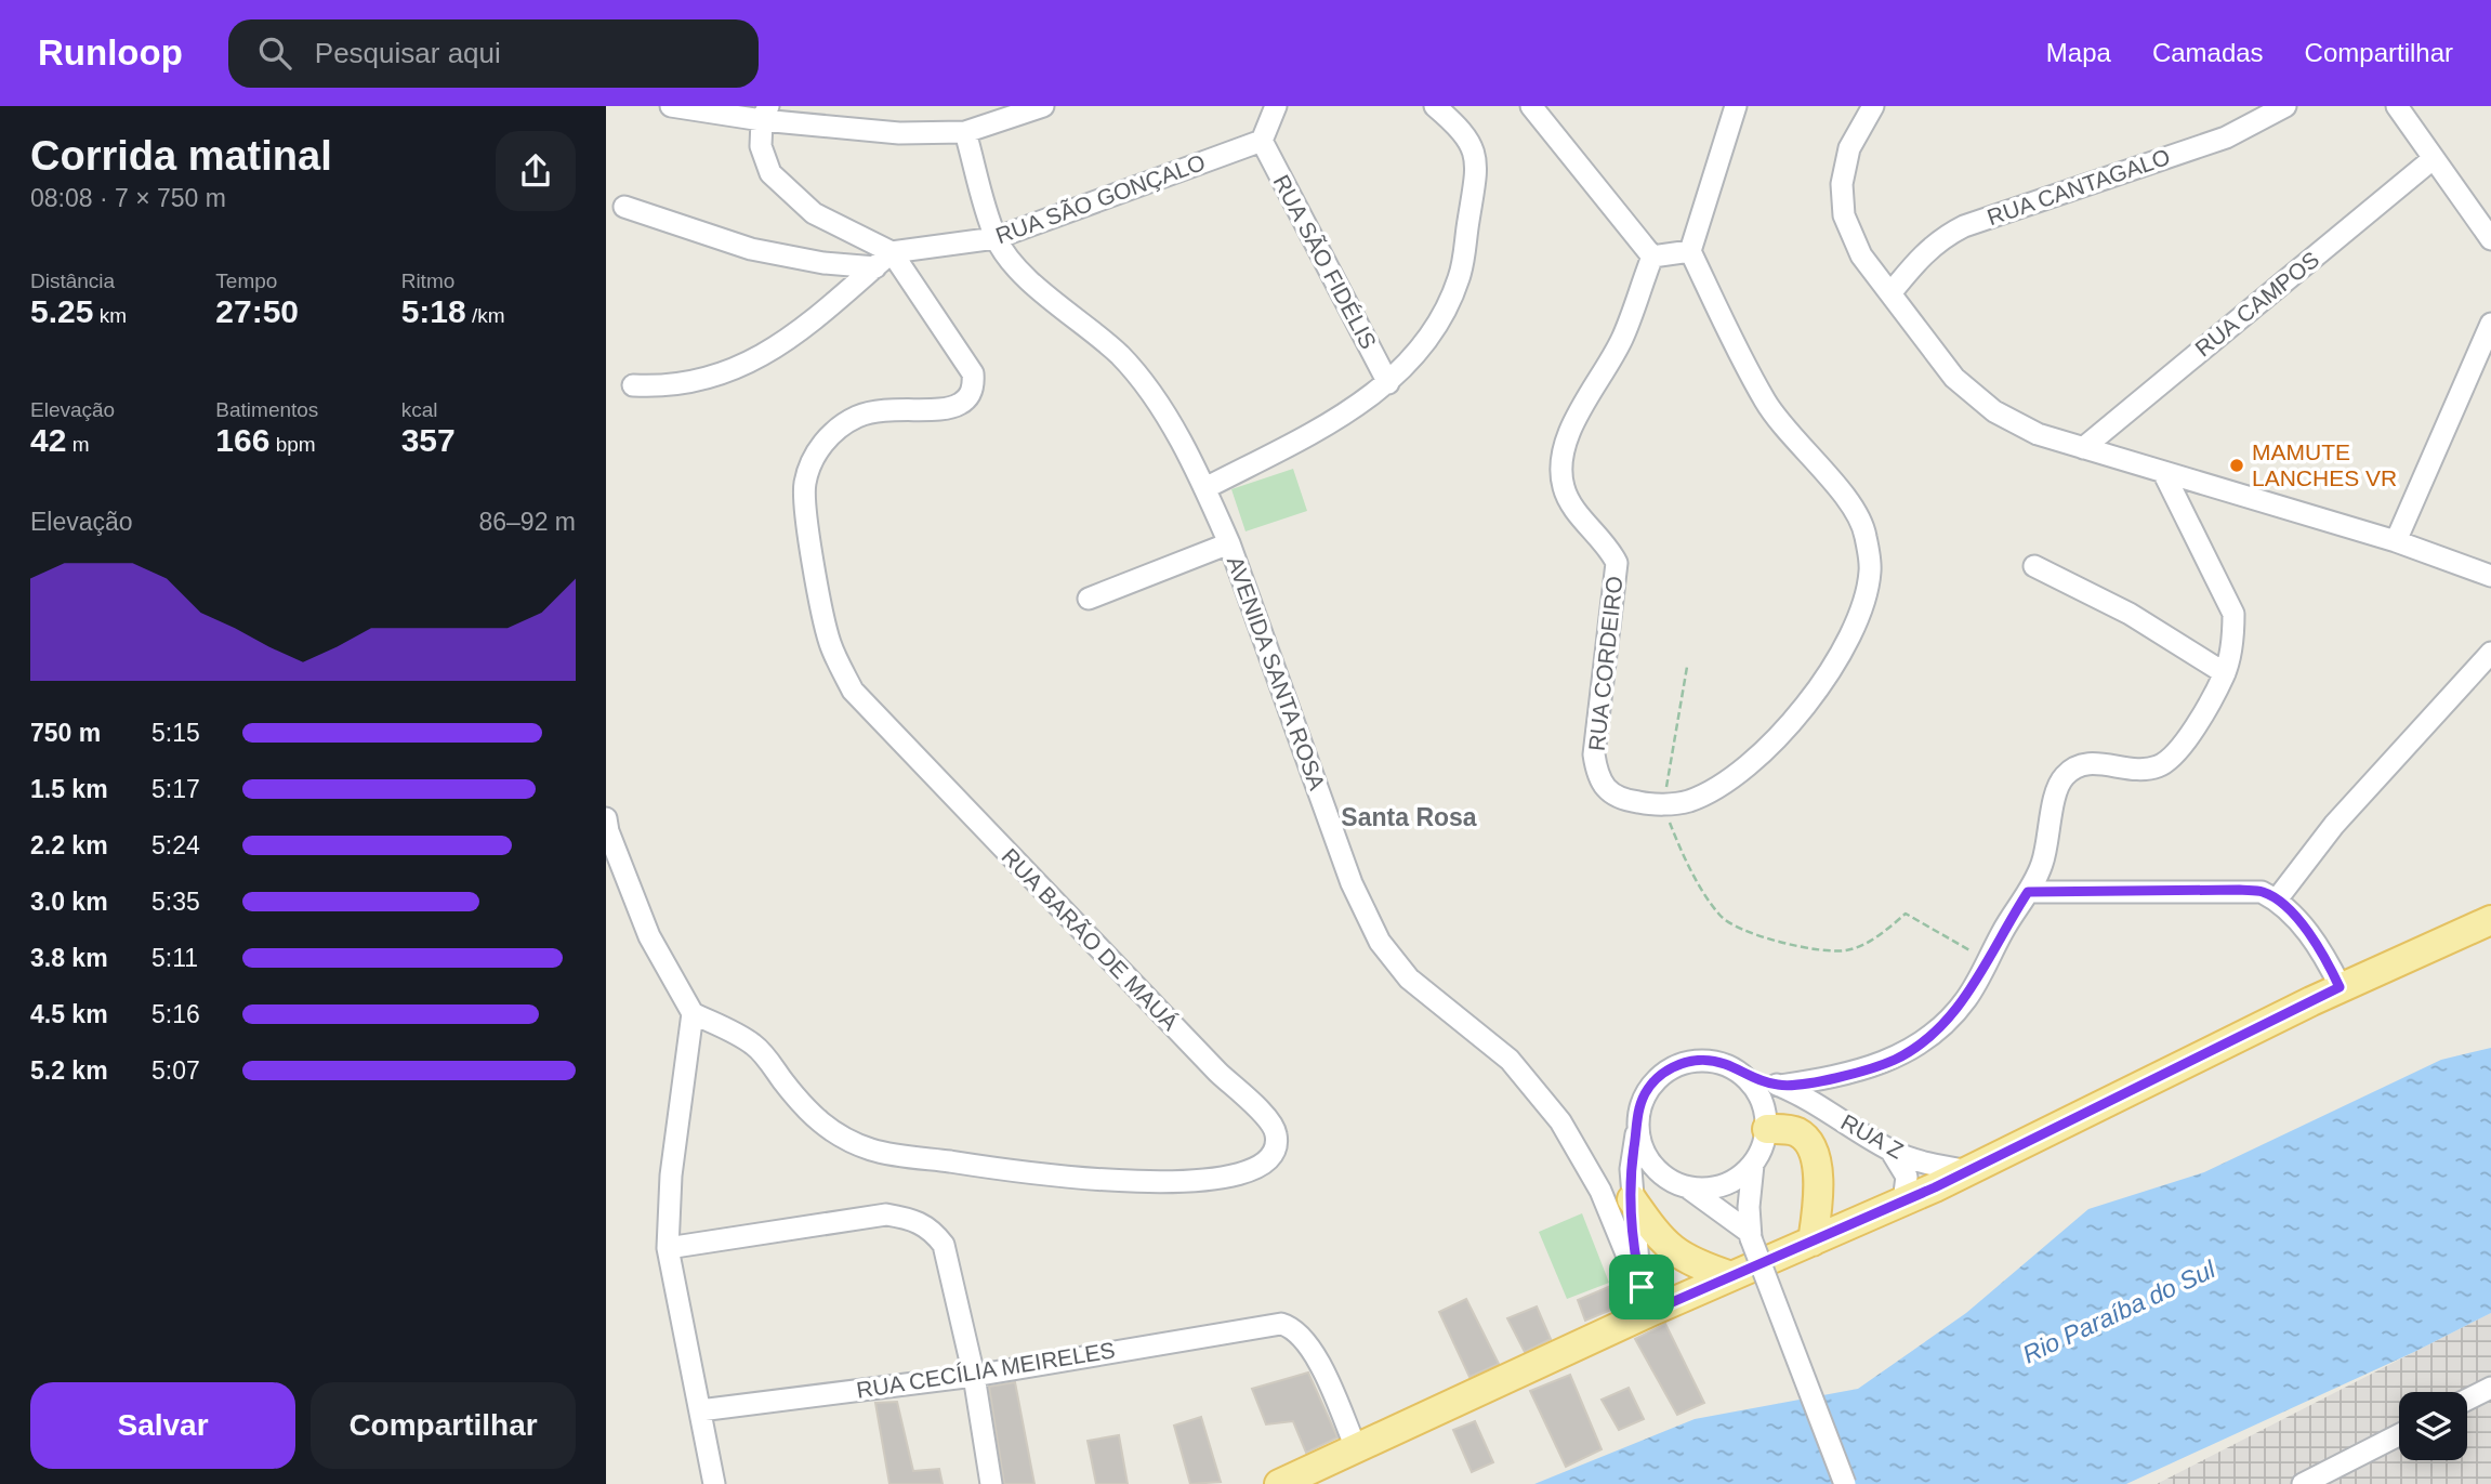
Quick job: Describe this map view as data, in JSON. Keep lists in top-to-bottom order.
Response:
{
  "streets": {
    "street": [
      "RUA CANTAGALO",
      "RUA SÃO GONÇALO",
      "RUA SÃO FIDÉLIS",
      "RUA CAMPOS",
      "RUA CORDEIRO",
      "AVENIDA SANTA ROSA",
      "RUA BARÃO DE MAUÁ",
      "RUA Z",
      "RUA CECÍLIA MEIRELES"
    ]
  },
  "crossings": [
    ["RUA SÃO GONÇALO", "RUA SÃO FIDÉLIS"],
    ["RUA SÃO GONÇALO", "AVENIDA SANTA ROSA"],
    ["RUA SÃO GONÇALO", "RUA BARÃO DE MAUÁ"]
  ],
  "districts": ["Santa Rosa"],
  "water": ["Rio Paraíba do Sul"],
  "places": ["MAMUTE LANCHES VR"],
  "page": {
    "header": "Runloop",
    "search": "Pesquisar aqui",
    "nav": ["Mapa", "Camadas", "Compartilhar"],
    "heading": ["Corrida matinal", "08:08 · 7 × 750 m"],
    "stats": [
      ["Distância", "5.25 km"],
      ["Tempo", "27:50"],
      ["Ritmo", "5:18 /km"],
      ["Elevação", "42 m"],
      ["Batimentos", "166 bpm"],
      ["kcal", "357"]
    ],
    "chart": ["Elevação", "86–92 m"],
    "list": [
      {
        "name": "750 m",
        "note": "5:15"
      },
      {
        "name": "1.5 km",
        "note": "5:17"
      },
      {
        "name": "2.2 km",
        "note": "5:24"
      },
      {
        "name": "3.0 km",
        "note": "5:35"
      },
      {
        "name": "3.8 km",
        "note": "5:11"
      },
      {
        "name": "4.5 km",
        "note": "5:16"
      },
      {
        "name": "5.2 km",
        "note": "5:07"
      }
    ],
    "buttons": ["Salvar", "Compartilhar"]
  }
}
